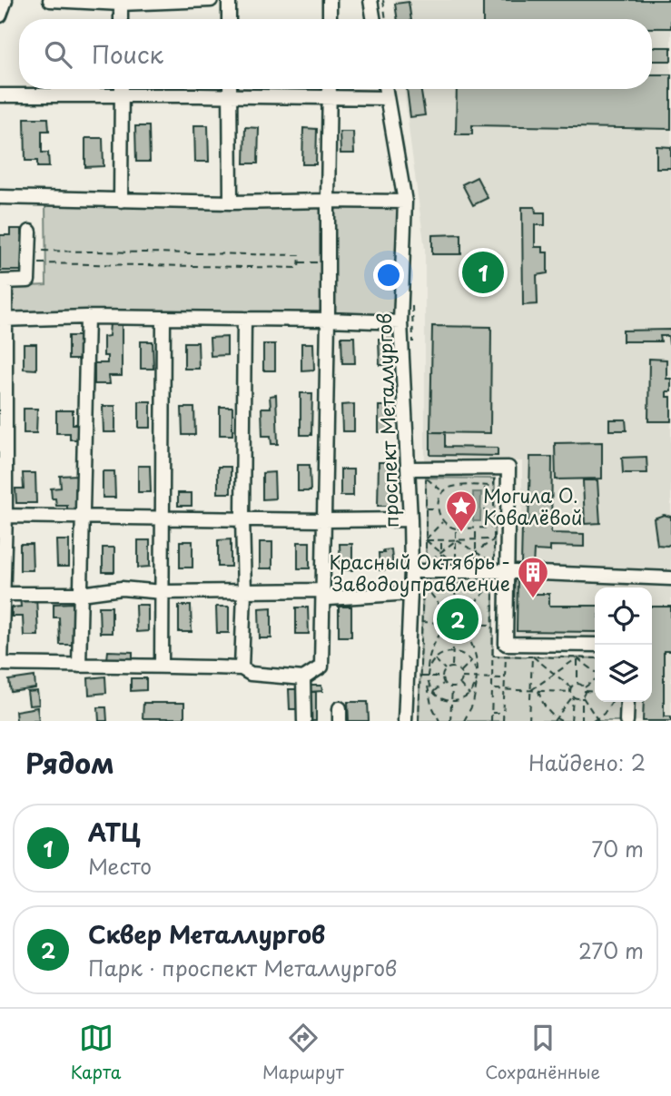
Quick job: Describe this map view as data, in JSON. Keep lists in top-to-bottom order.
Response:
{
  "streets": {
    "street": ["проспект Металлургов"]
  },
  "places": {
    "place": ["Могила О. Ковалёвой"],
    "building": ["Красный Октябрь - Заводоуправление"]
  },
  "page": {
    "search": "Поиск",
    "pins": ["1", "2"],
    "heading": ["Рядом", "Найдено: 2"],
    "list": [
      {
        "mark": "1",
        "name": "АТЦ",
        "note": "Место",
        "value": "70 m"
      },
      {
        "mark": "2",
        "name": "Сквер Металлургов",
        "note": "Парк · проспект Металлургов",
        "value": "270 m"
      }
    ],
    "nav": ["Карта", "Маршрут", "Сохранённые"]
  }
}
